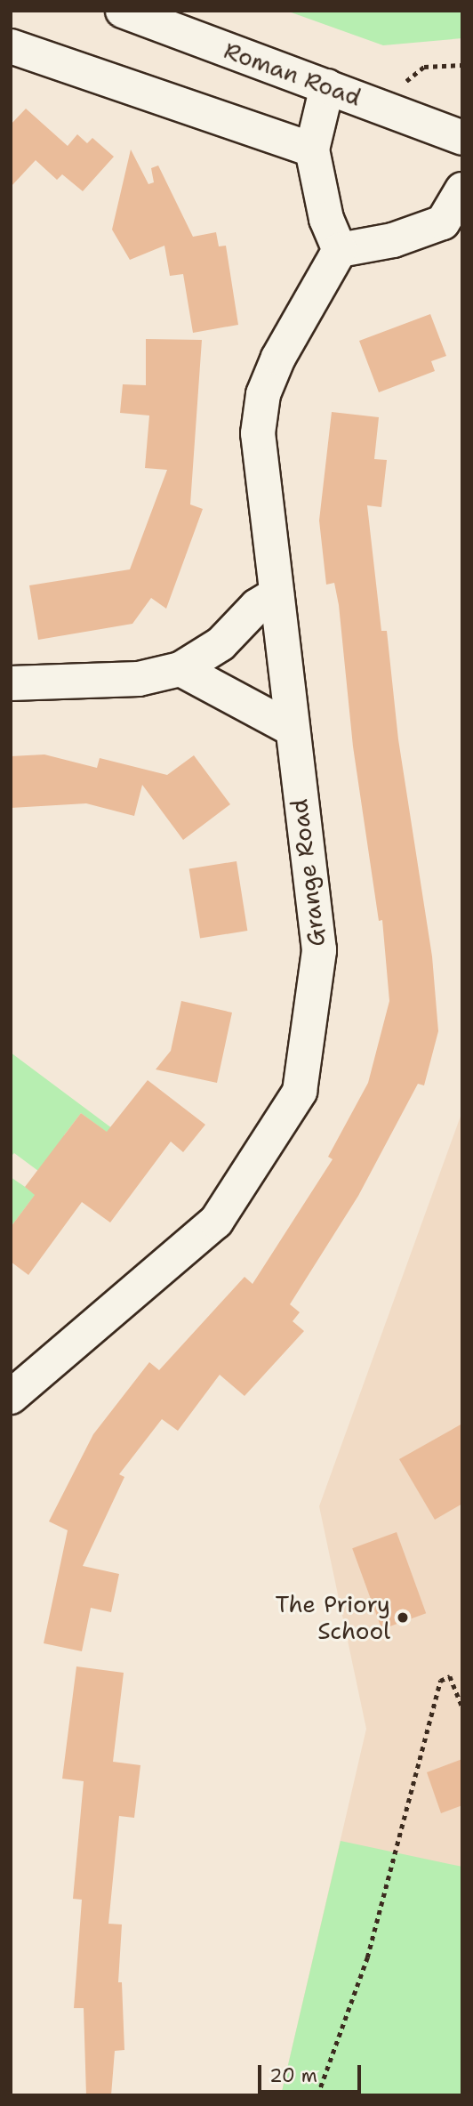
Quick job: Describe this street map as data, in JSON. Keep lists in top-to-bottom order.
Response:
{
  "streets": {
    "street": ["Roman Road", "Grange Road"]
  },
  "places": ["The Priory School"],
  "scale_bar": "20 m"
}
